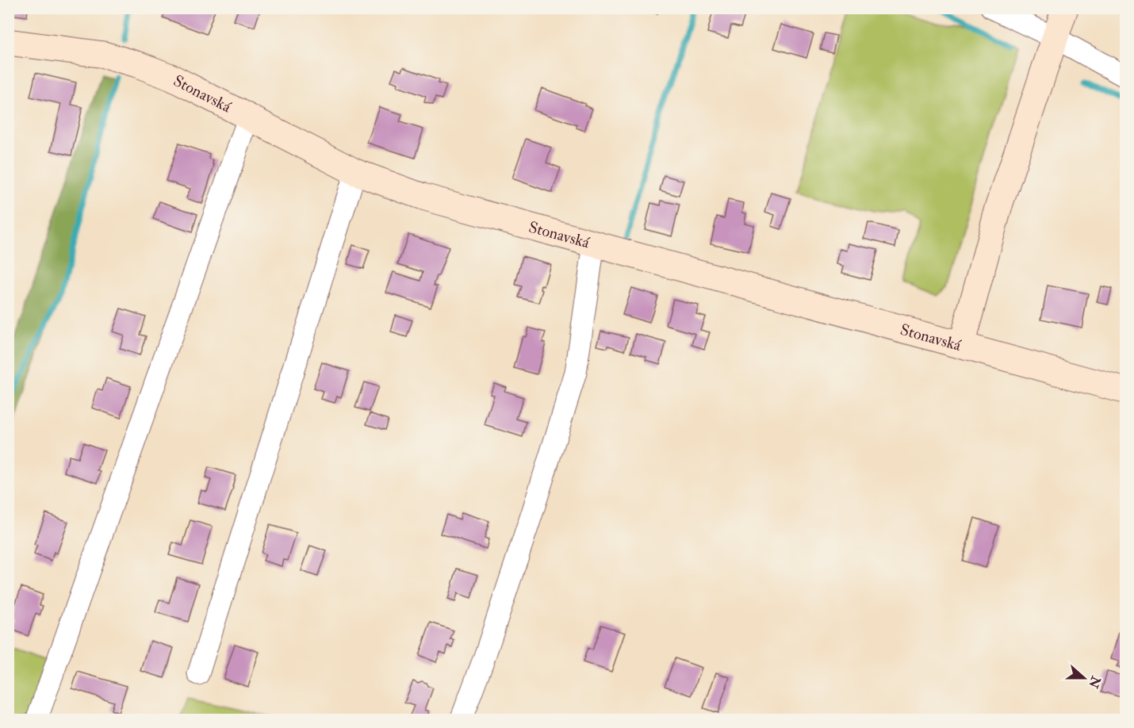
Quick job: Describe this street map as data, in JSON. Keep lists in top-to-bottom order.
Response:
{
  "streets": {
    "street": ["Stonavská"]
  },
  "north": "right"
}
